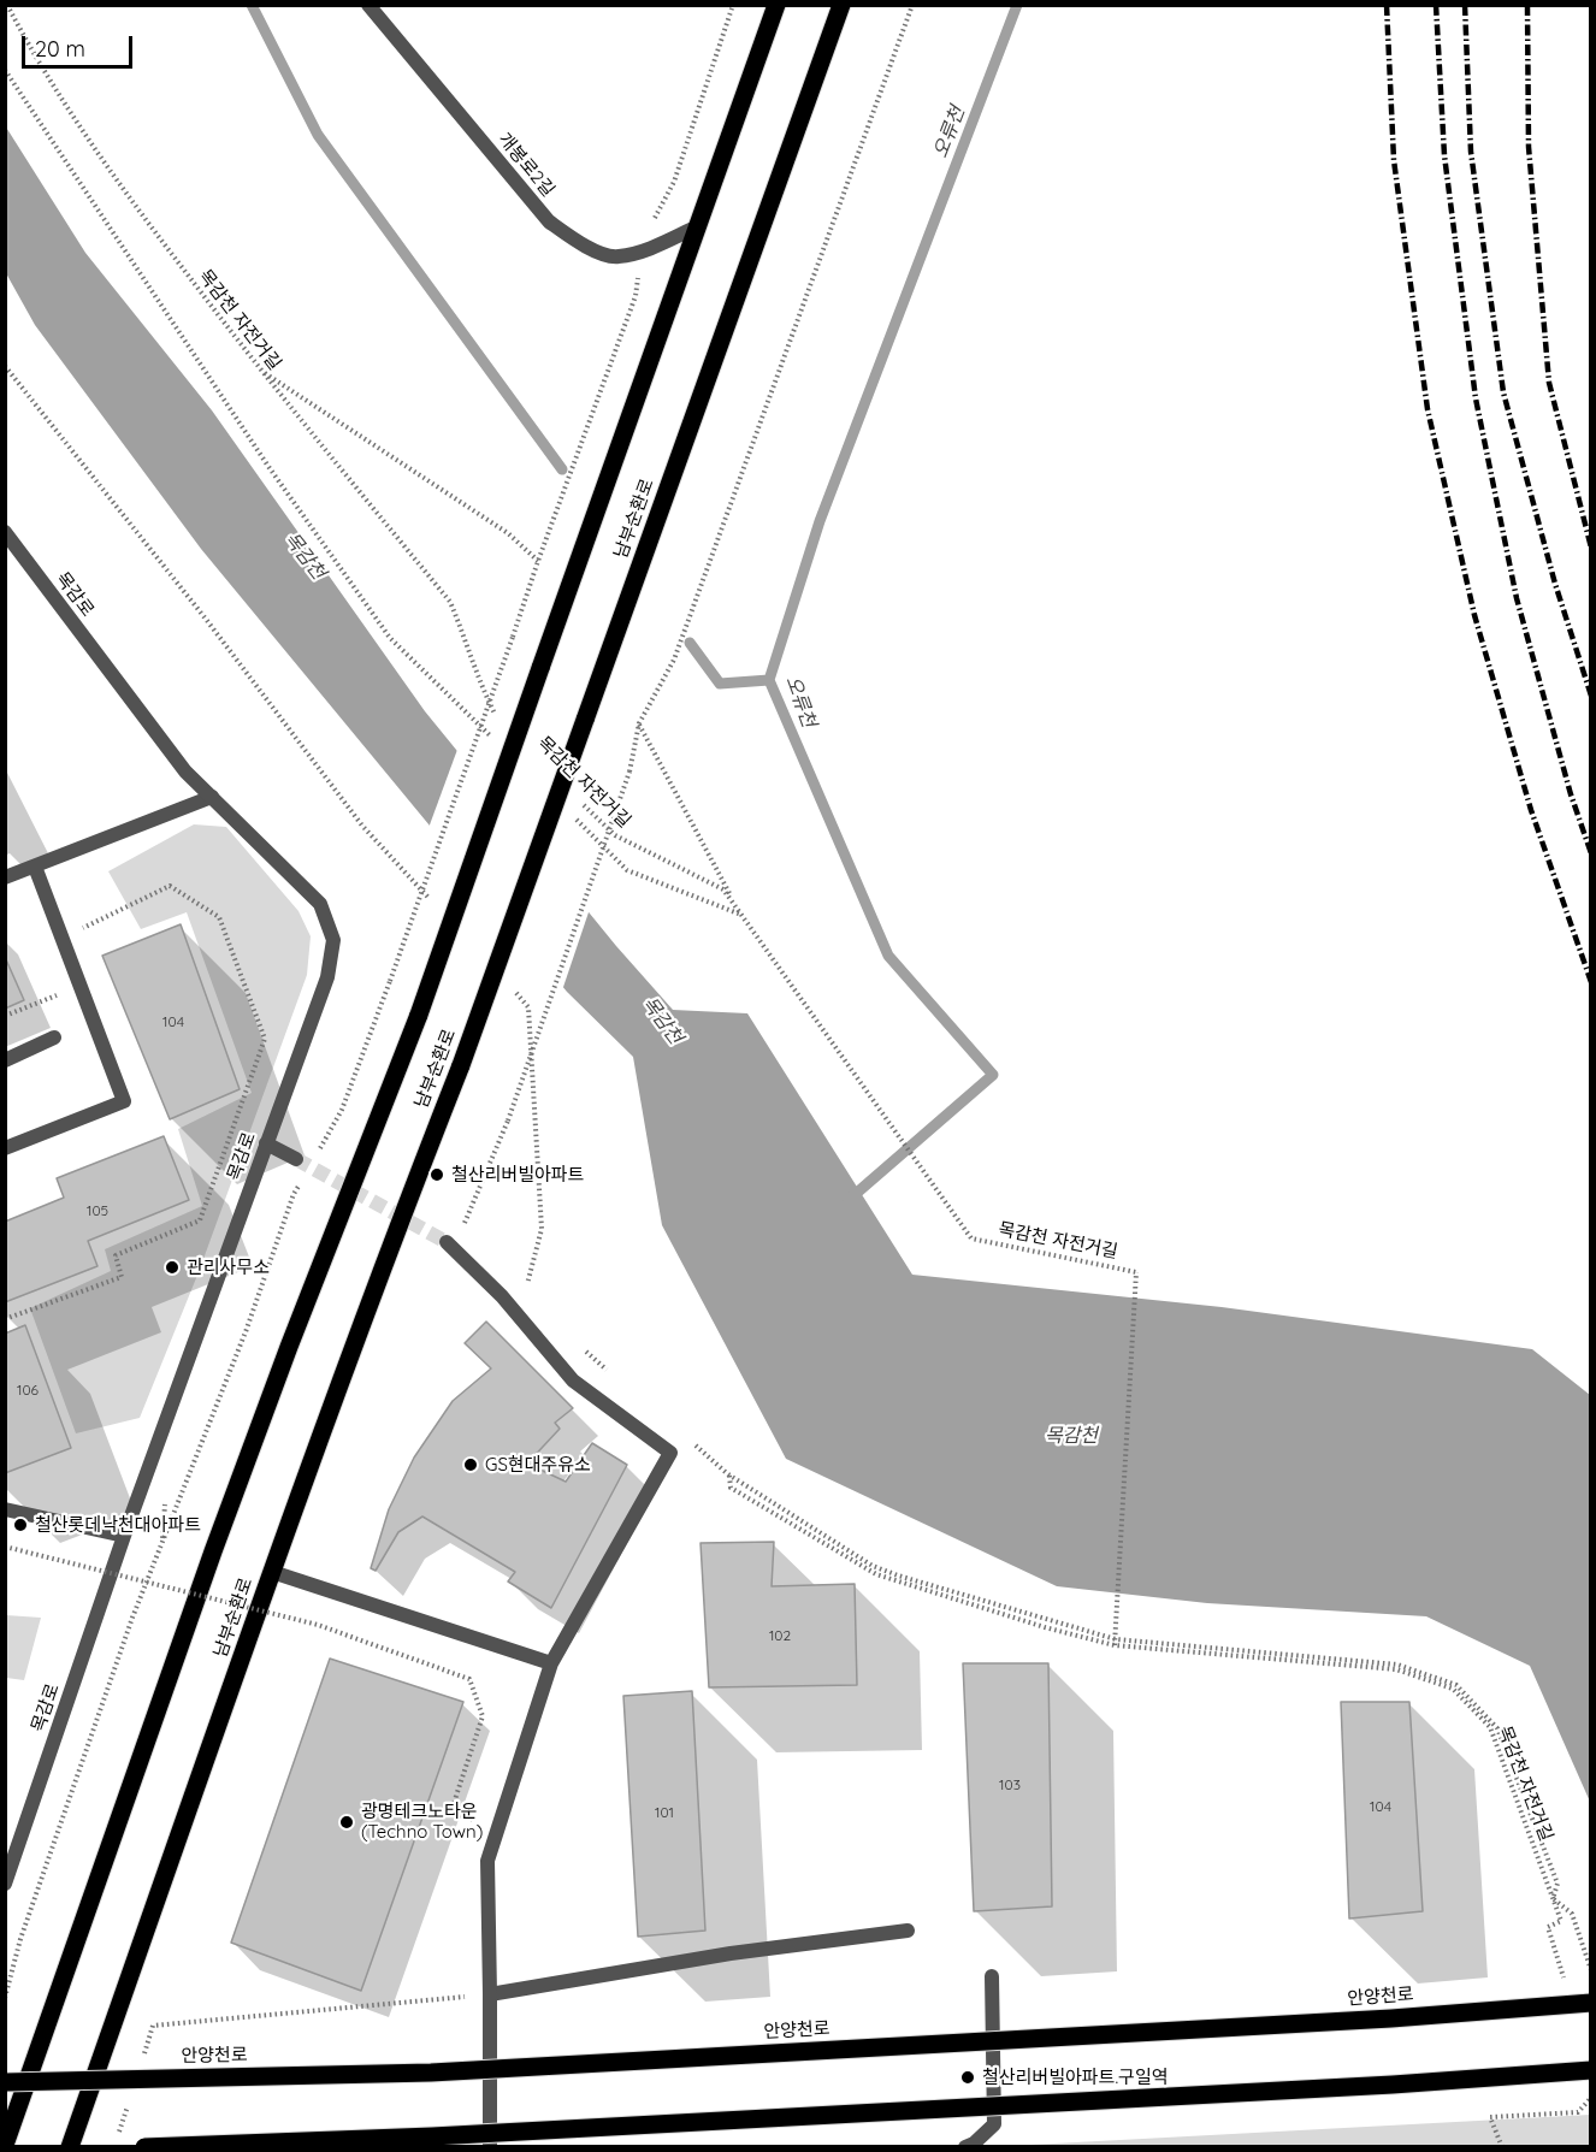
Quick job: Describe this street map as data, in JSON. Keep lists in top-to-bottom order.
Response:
{
  "streets": {
    "main road": ["남부순환로", "안양천로"],
    "street": ["개봉로2길", "목감로"],
    "path": ["목감천 자전거길"]
  },
  "crossings": [
    ["개봉로2길", "남부순환로"]
  ],
  "water": ["오류천", "목감천"],
  "places": [
    "철산리버빌아파트",
    "관리사무소",
    "GS현대주유소",
    "철산롯데낙천대아파트",
    "광명테크노타운 (Techno Town)",
    "철산리버빌아파트.구일역"
  ],
  "house_numbers": [
    "104",
    "105",
    "106",
    "102",
    "103",
    "104",
    "101"
  ],
  "scale_bar": "20 m"
}
